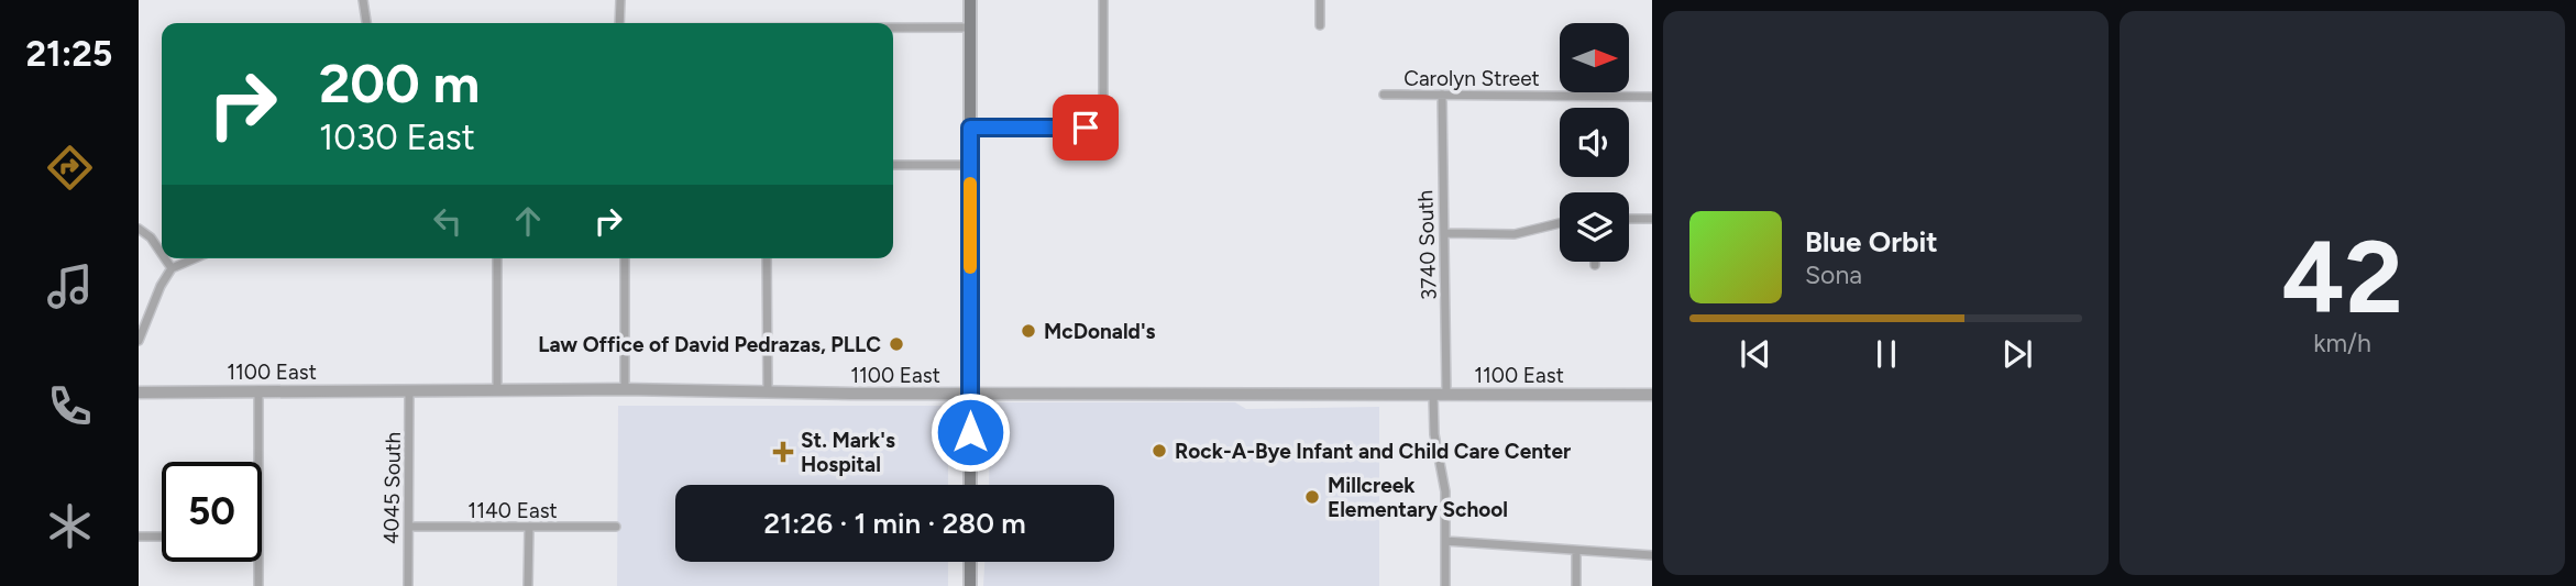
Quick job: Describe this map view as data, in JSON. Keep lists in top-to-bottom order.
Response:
{
  "streets": {
    "street": [
      "Carolyn Street",
      "3740 South",
      "1100 East",
      "4045 South",
      "1140 East"
    ]
  },
  "crossings": [
    ["Carolyn Street", "3740 South"],
    ["3740 South", "1100 East"],
    ["1100 East", "4045 South"],
    ["4045 South", "1140 East"]
  ],
  "places": {
    "other": [
      "McDonald's",
      "Law Office of David Pedrazas, PLLC",
      "Rock-A-Bye Infant and Child Care Center",
      "Millcreek Elementary School"
    ],
    "health": ["St. Mark's Hospital"]
  },
  "north": "right",
  "page": {
    "tabs": "21:25",
    "tile": ["42", "km/h"],
    "turn": ["200 m", "1030 East"],
    "song": ["Blue Orbit", "Sona"],
    "limit": "50",
    "trip": "21:26 · 1 min · 280 m"
  }
}
